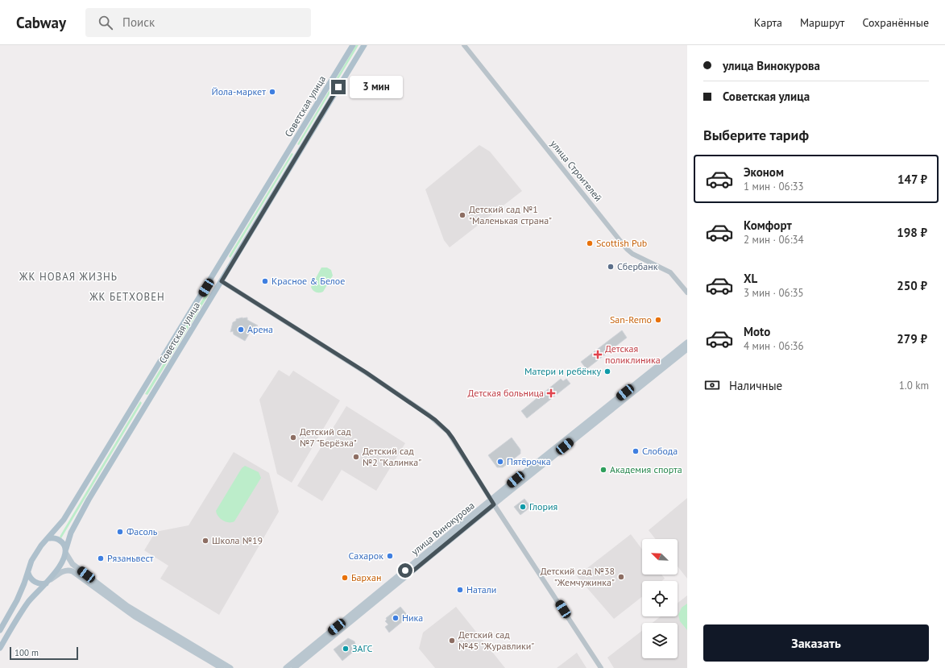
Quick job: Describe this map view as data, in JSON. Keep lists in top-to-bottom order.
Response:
{
  "streets": {
    "main road": ["Советская улица", "улица Винокурова"],
    "street": ["улица Строителей"]
  },
  "districts": ["ЖК НОВАЯ ЖИЗНЬ", "ЖК БЕТХОВЕН"],
  "places": {
    "other": [
      "Йола-маркет",
      "Детский сад №1 \"Маленькая страна\"",
      "Scottish Pub",
      "Сбербанк",
      "Красное & Белое",
      "San-Remo",
      "Арена",
      "Матери и ребёнку",
      "Детский сад №7 \"Берёзка\"",
      "Слобода",
      "Детский сад №2 \"Калинка\"",
      "Пятёрочка",
      "Академия спорта",
      "Глория",
      "Фасоль",
      "Школа №19",
      "Сахарок",
      "Рязаньвест",
      "Детский сад №38 \"Жемчужинка\"",
      "Бархан",
      "Натали",
      "Ника",
      "Детский сад №45 \"Журавлики\"",
      "ЗАГС"
    ],
    "health": ["Детская поликлиника", "Детская больница"]
  },
  "scale_bar": "100 m",
  "north": "top left",
  "page": {
    "header": "Cabway",
    "search": "Поиск",
    "nav": ["Карта", "Маршрут", "Сохранённые"],
    "banner": ["улица Винокурова", "Советская улица"],
    "bubble": "3 мин",
    "heading": "Выберите тариф",
    "list": [
      {
        "name": "Эконом",
        "note": "1 мин · 06:33",
        "value": "147 ₽"
      },
      {
        "name": "Комфорт",
        "note": "2 мин · 06:34",
        "value": "198 ₽"
      },
      {
        "name": "XL",
        "note": "3 мин · 06:35",
        "value": "250 ₽"
      },
      {
        "name": "Moto",
        "note": "4 мин · 06:36",
        "value": "279 ₽"
      }
    ],
    "pay": ["Наличные", "1.0 km"],
    "buttons": "Заказать",
    "scale": "100 m"
  }
}
